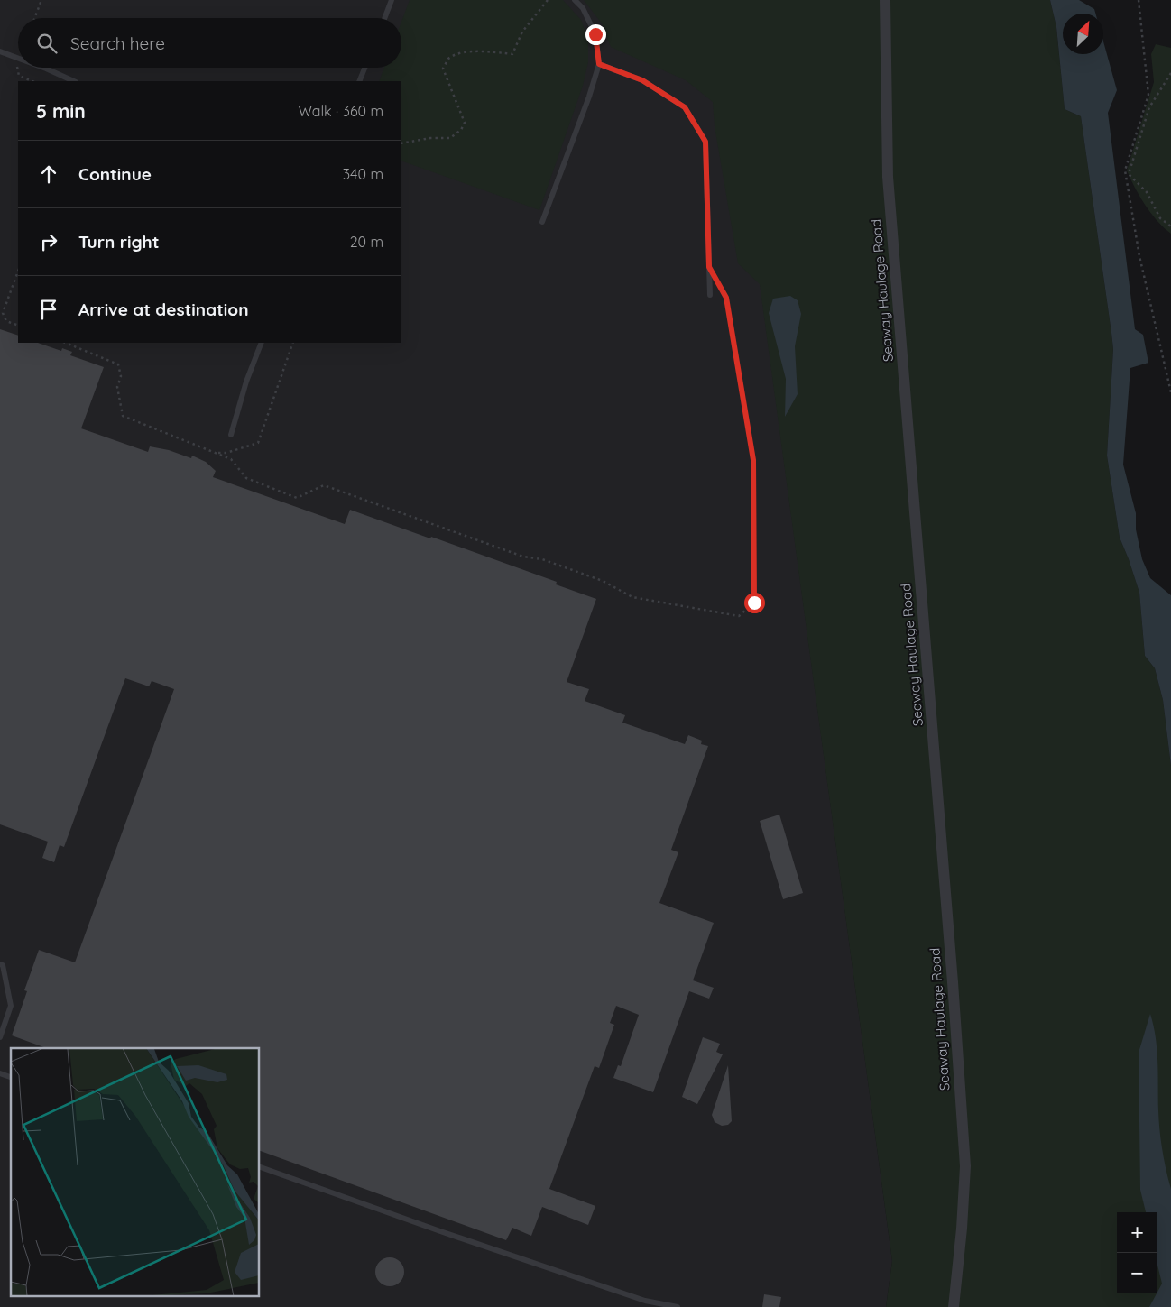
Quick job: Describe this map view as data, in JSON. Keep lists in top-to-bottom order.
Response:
{
  "streets": {
    "street": ["Seaway Haulage Road"]
  },
  "north": "top right",
  "page": {
    "search": "Search here",
    "heading": ["5 min", "Walk · 360 m"],
    "list": [
      ["Continue", "340 m"],
      ["Turn right", "20 m"],
      "Arrive at destination"
    ],
    "map_buttons": ["+", "−"]
  }
}
